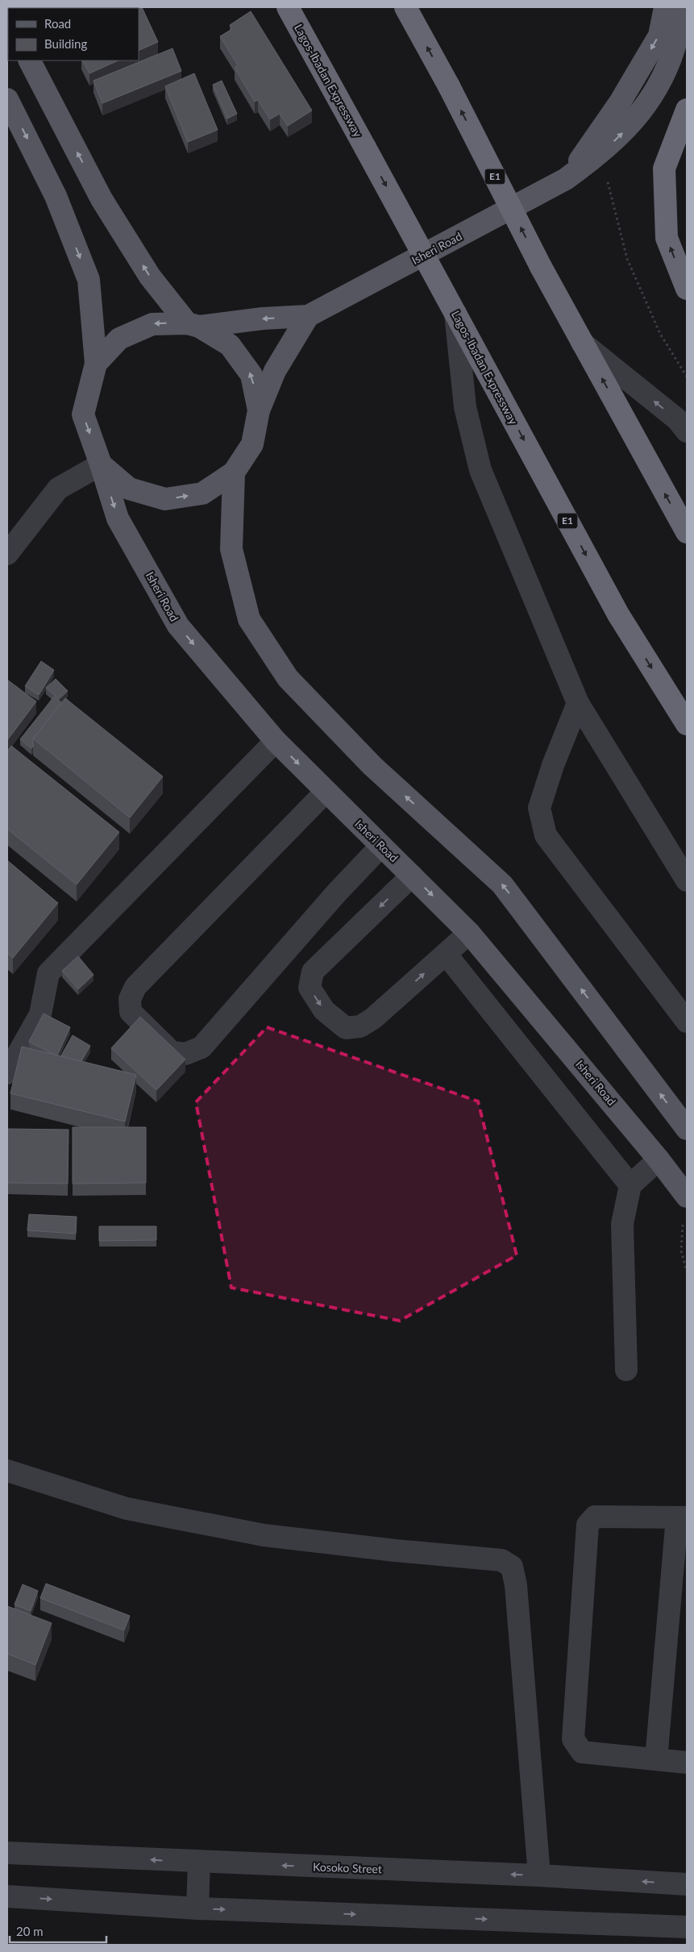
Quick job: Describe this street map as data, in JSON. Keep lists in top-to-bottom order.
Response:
{
  "streets": {
    "highway": ["Lagos-Ibadan Expressway", "E1"],
    "main road": ["Isheri Road"],
    "street": ["Kosoko Street"]
  },
  "legend": ["Road", "Building"],
  "scale_bar": "20 m"
}
